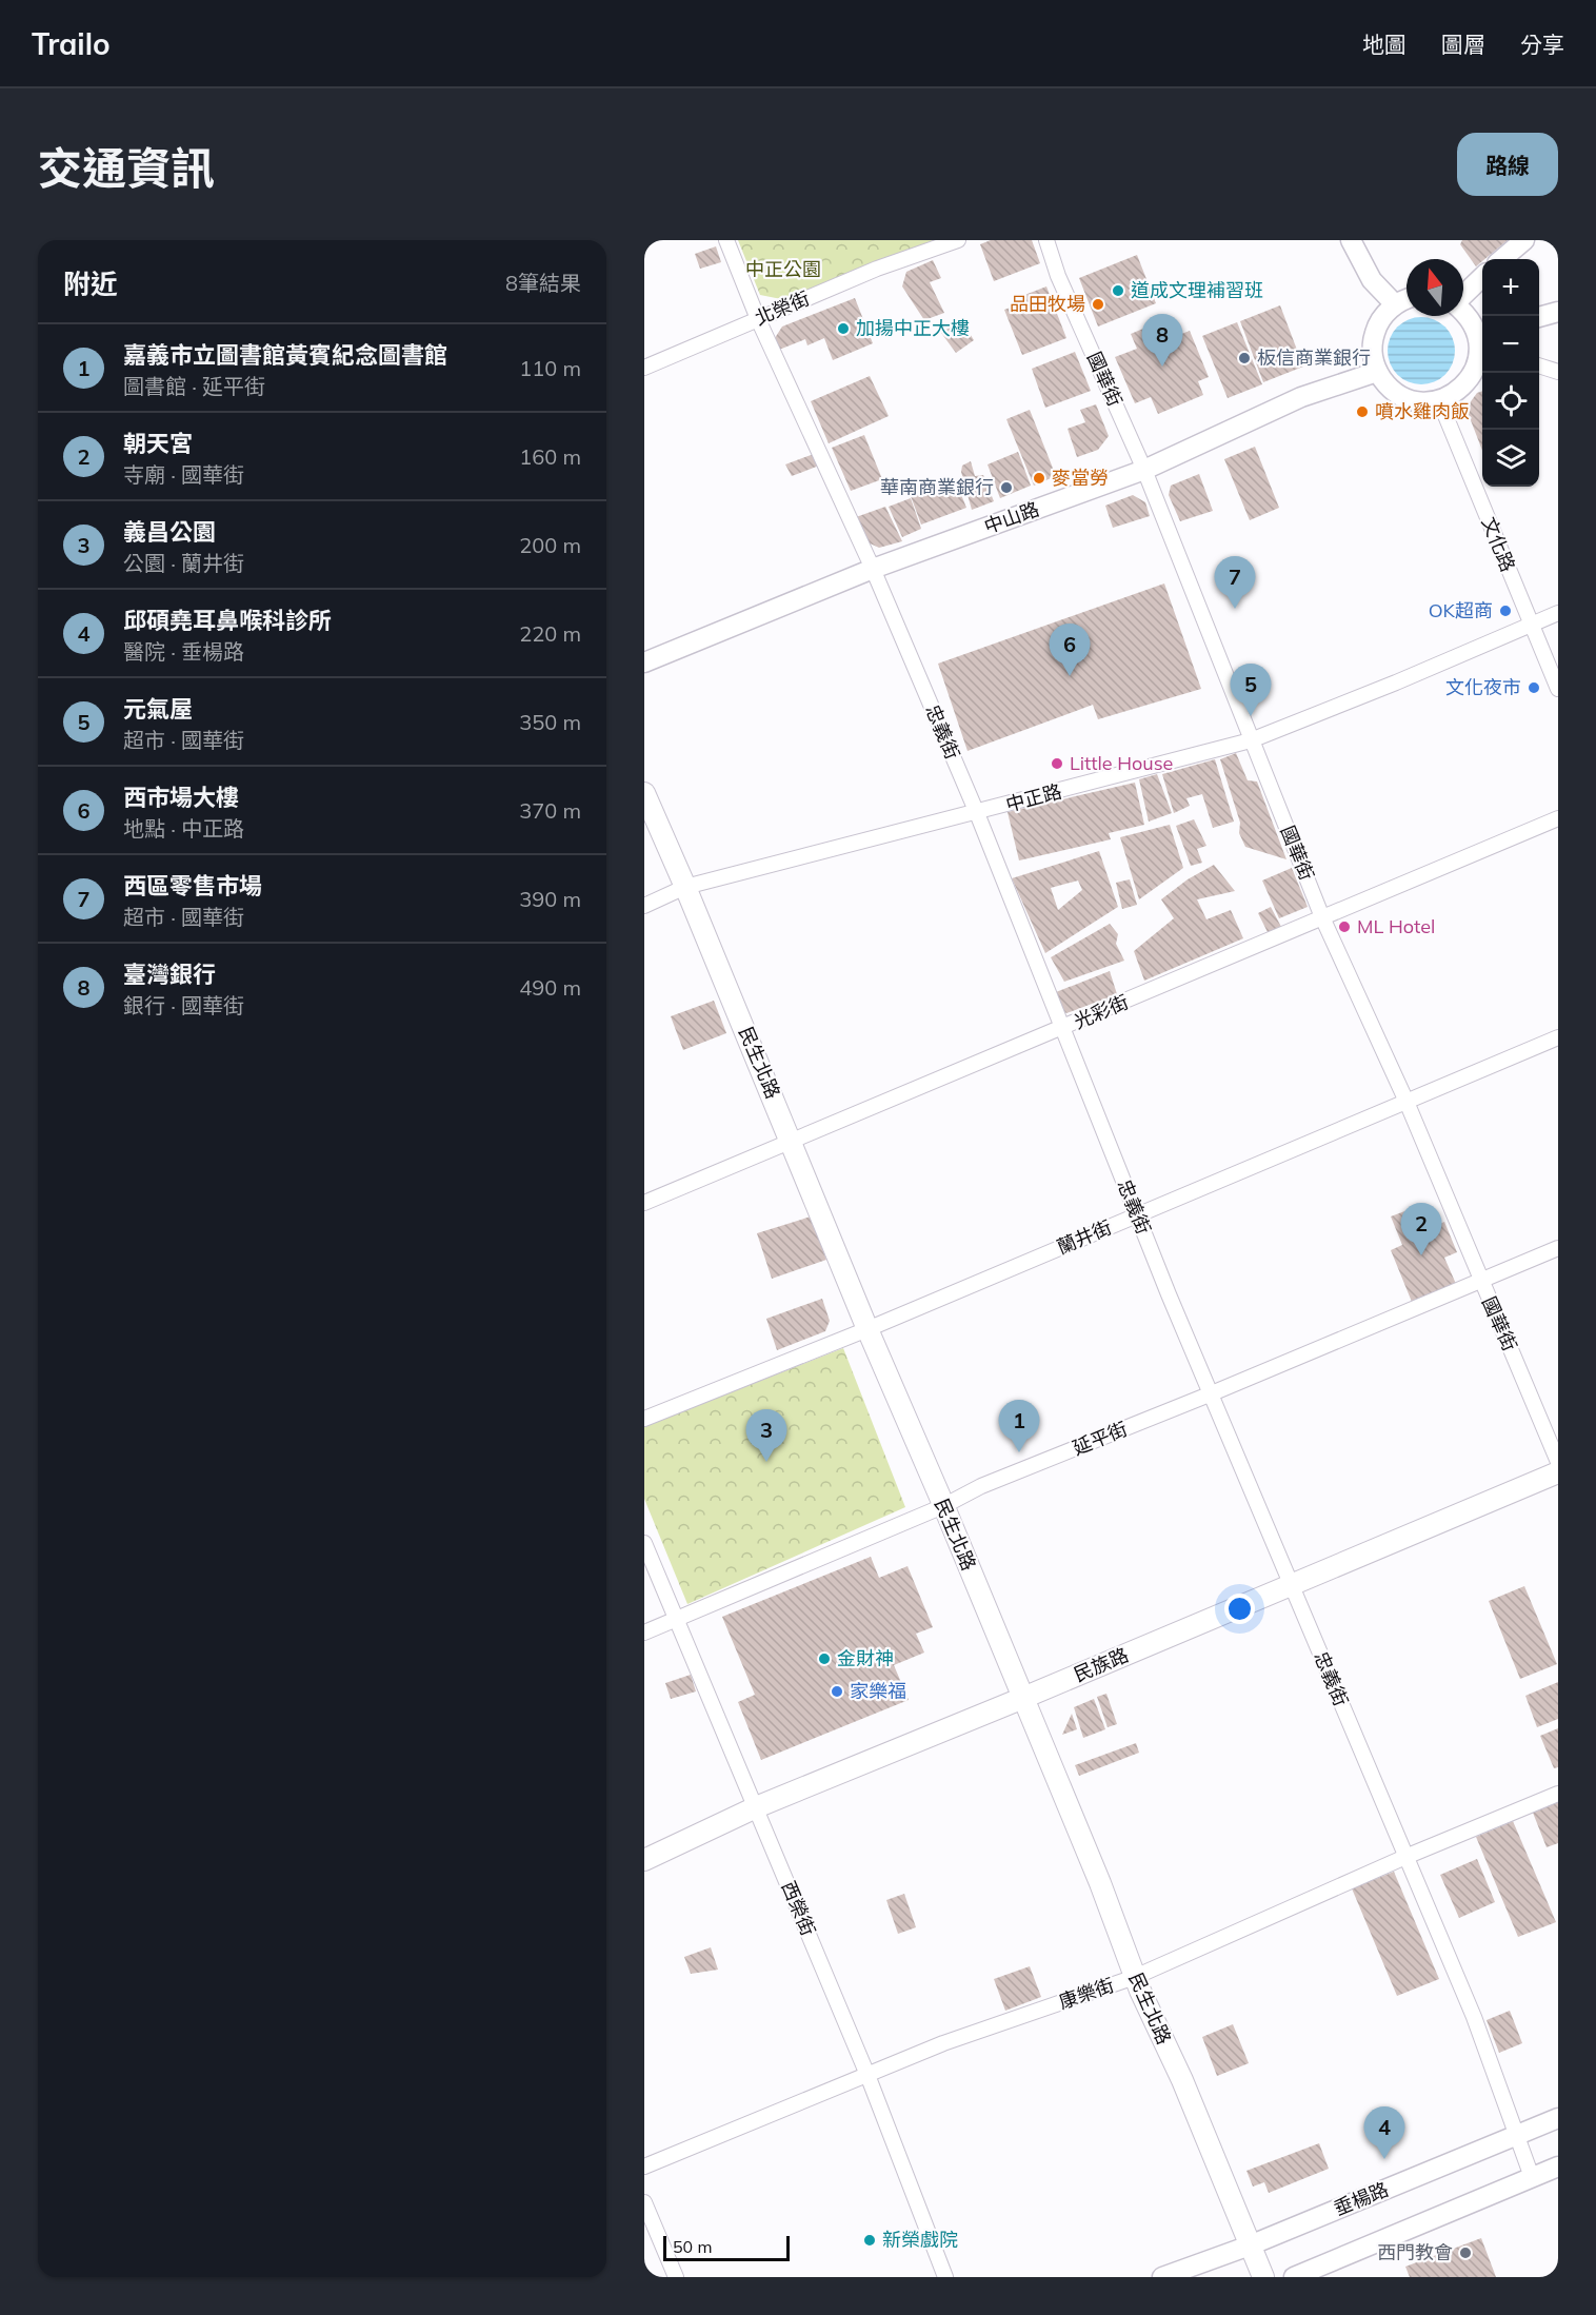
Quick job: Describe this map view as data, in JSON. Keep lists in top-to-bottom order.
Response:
{
  "streets": {
    "main road": ["民生北路", "民族路"],
    "street": [
      "北榮街",
      "國華街",
      "中山路",
      "文化路",
      "忠義街",
      "中正路",
      "光彩街",
      "蘭井街",
      "延平街",
      "西榮街",
      "康樂街",
      "垂楊路"
    ]
  },
  "crossings": [
    ["北榮街", "忠義街"],
    ["國華街", "中山路"],
    ["國華街", "中正路"],
    ["國華街", "光彩街"],
    ["國華街", "蘭井街"],
    ["國華街", "延平街"],
    ["中山路", "忠義街"],
    ["文化路", "中正路"],
    ["忠義街", "中正路"],
    ["忠義街", "光彩街"],
    ["忠義街", "蘭井街"],
    ["忠義街", "延平街"],
    ["忠義街", "民族路"],
    ["忠義街", "康樂街"],
    ["忠義街", "垂楊路"],
    ["中正路", "民生北路"],
    ["光彩街", "民生北路"],
    ["民生北路", "蘭井街"],
    ["民生北路", "延平街"],
    ["民生北路", "民族路"],
    ["民生北路", "康樂街"],
    ["民生北路", "垂楊路"],
    ["延平街", "西榮街"],
    ["民族路", "西榮街"],
    ["西榮街", "康樂街"]
  ],
  "parks": ["中正公園"],
  "places": [
    "道成文理補習班",
    "品田牧場",
    "加揚中正大樓",
    "板信商業銀行",
    "噴水雞肉飯",
    "麥當勞",
    "華南商業銀行",
    "OK超商",
    "文化夜市",
    "Little House",
    "ML Hotel",
    "金財神",
    "家樂福",
    "新榮戲院",
    "西門教會"
  ],
  "scale_bar": "50 m",
  "north": "top",
  "page": {
    "header": "Trailo",
    "nav": ["地圖", "圖層", "分享"],
    "title": "交通資訊",
    "buttons": "路線",
    "heading": ["附近", "8筆結果"],
    "map_buttons": ["+", "−"],
    "pins": [
      "8",
      "7",
      "6",
      "5",
      "2",
      "1",
      "3",
      "4"
    ],
    "list": [
      {
        "mark": "1",
        "name": "嘉義市立圖書館黃賓紀念圖書館",
        "note": "圖書館 · 延平街",
        "value": "110 m"
      },
      {
        "mark": "2",
        "name": "朝天宮",
        "note": "寺廟 · 國華街",
        "value": "160 m"
      },
      {
        "mark": "3",
        "name": "義昌公園",
        "note": "公園 · 蘭井街",
        "value": "200 m"
      },
      {
        "mark": "4",
        "name": "邱碩堯耳鼻喉科診所",
        "note": "醫院 · 垂楊路",
        "value": "220 m"
      },
      {
        "mark": "5",
        "name": "元氣屋",
        "note": "超市 · 國華街",
        "value": "350 m"
      },
      {
        "mark": "6",
        "name": "西市場大樓",
        "note": "地點 · 中正路",
        "value": "370 m"
      },
      {
        "mark": "7",
        "name": "西區零售市場",
        "note": "超市 · 國華街",
        "value": "390 m"
      },
      {
        "mark": "8",
        "name": "臺灣銀行",
        "note": "銀行 · 國華街",
        "value": "490 m"
      }
    ],
    "scale": "50 m"
  }
}
